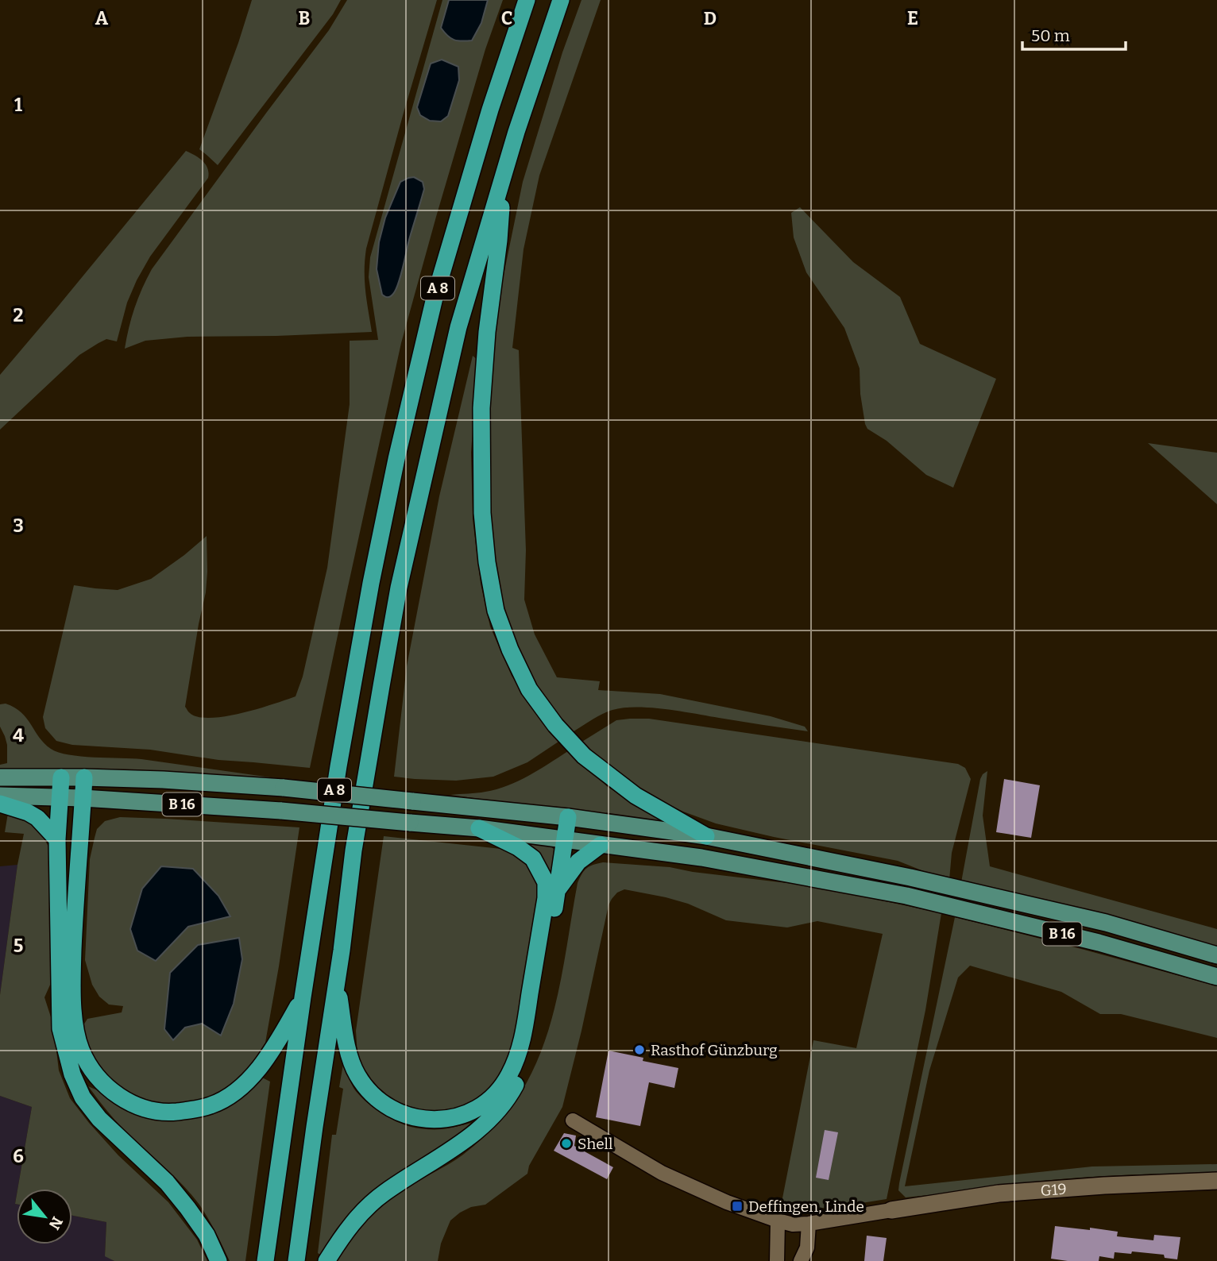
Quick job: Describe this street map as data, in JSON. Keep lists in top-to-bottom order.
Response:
{
  "streets": {
    "highway": ["A 8"],
    "main road": ["B 16"],
    "street": ["G19"]
  },
  "places": {
    "other": ["Rasthof Günzburg", "Shell"],
    "transit": ["Deffingen, Linde"]
  },
  "scale_bar": "50 m",
  "north": "bottom right",
  "grid": {
    "columns": [
      "A",
      "B",
      "C",
      "D",
      "E"
    ],
    "rows": [
      "1",
      "2",
      "3",
      "4",
      "5",
      "6"
    ]
  }
}
